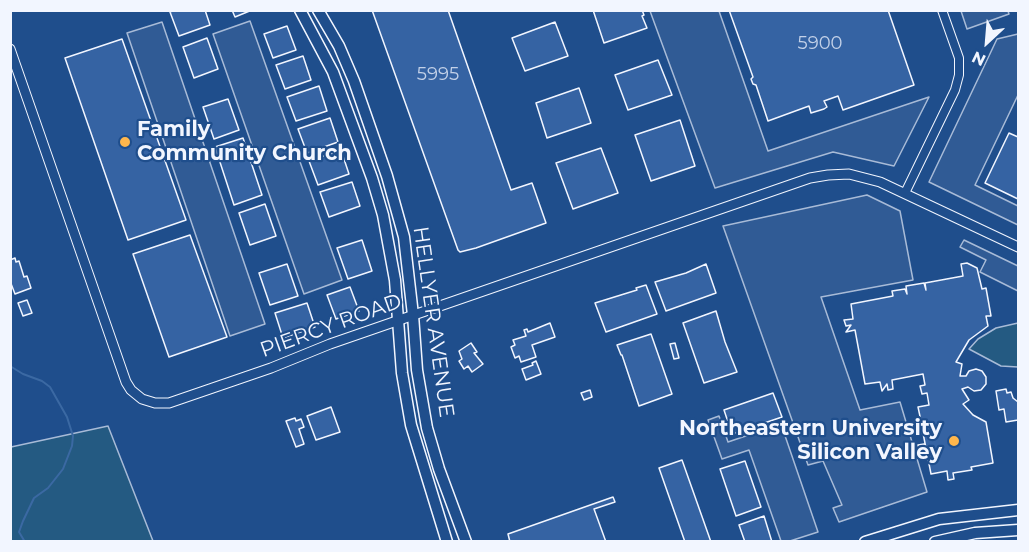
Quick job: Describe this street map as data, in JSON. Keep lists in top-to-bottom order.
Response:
{
  "streets": {
    "main road": ["HELLYER AVENUE"],
    "street": ["PIERCY ROAD"]
  },
  "crossings": [
    ["HELLYER AVENUE", "PIERCY ROAD"]
  ],
  "places": ["Family Community Church", "Northeastern University Silicon Valley"],
  "house_numbers": ["5900", "5995"],
  "north": "bottom left"
}
